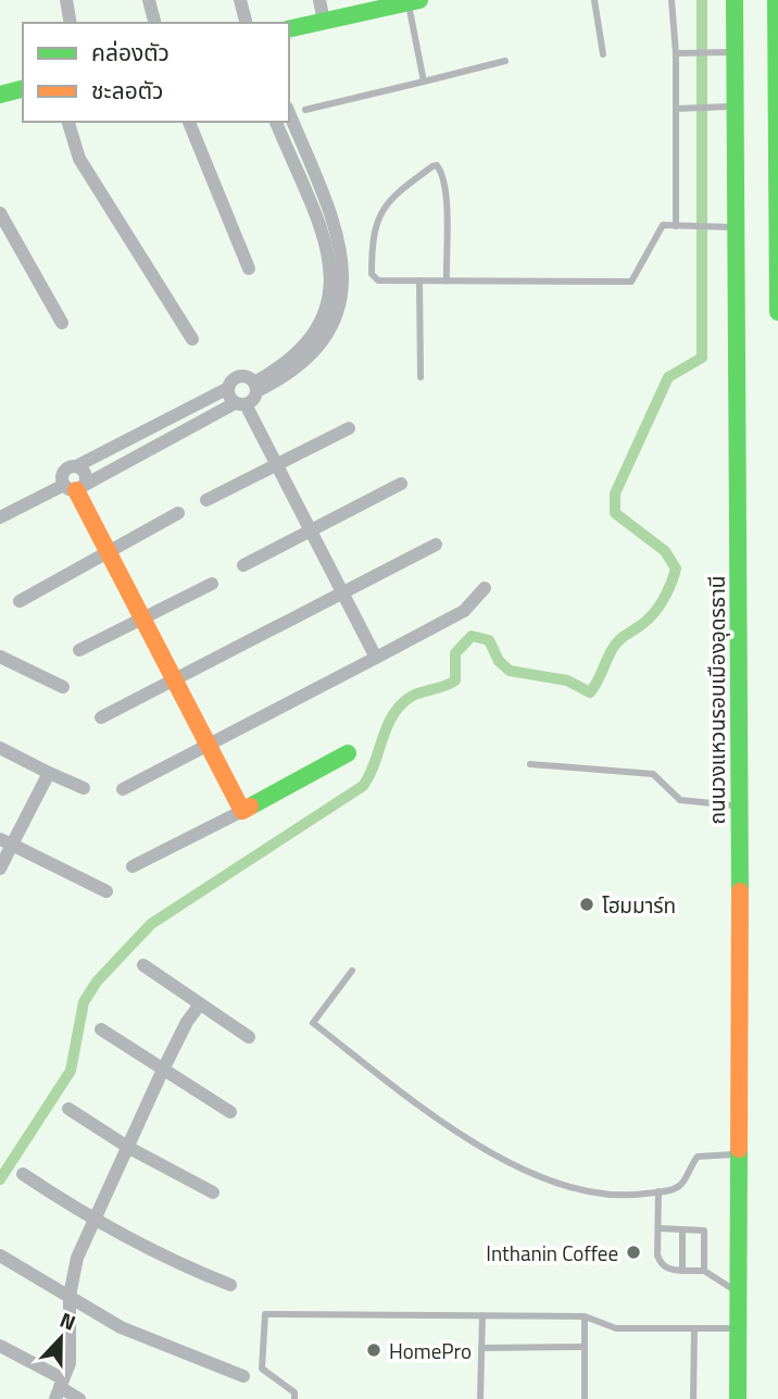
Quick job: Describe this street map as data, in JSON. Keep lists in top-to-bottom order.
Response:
{
  "streets": {
    "main road": ["ถนนวงแหวนรอบเมืองอุดรธานี"]
  },
  "places": ["โฮมมาร์ท", "Inthanin Coffee", "HomePro"],
  "legend": ["คล่องตัว", "ชะลอตัว"],
  "north": "top"
}
